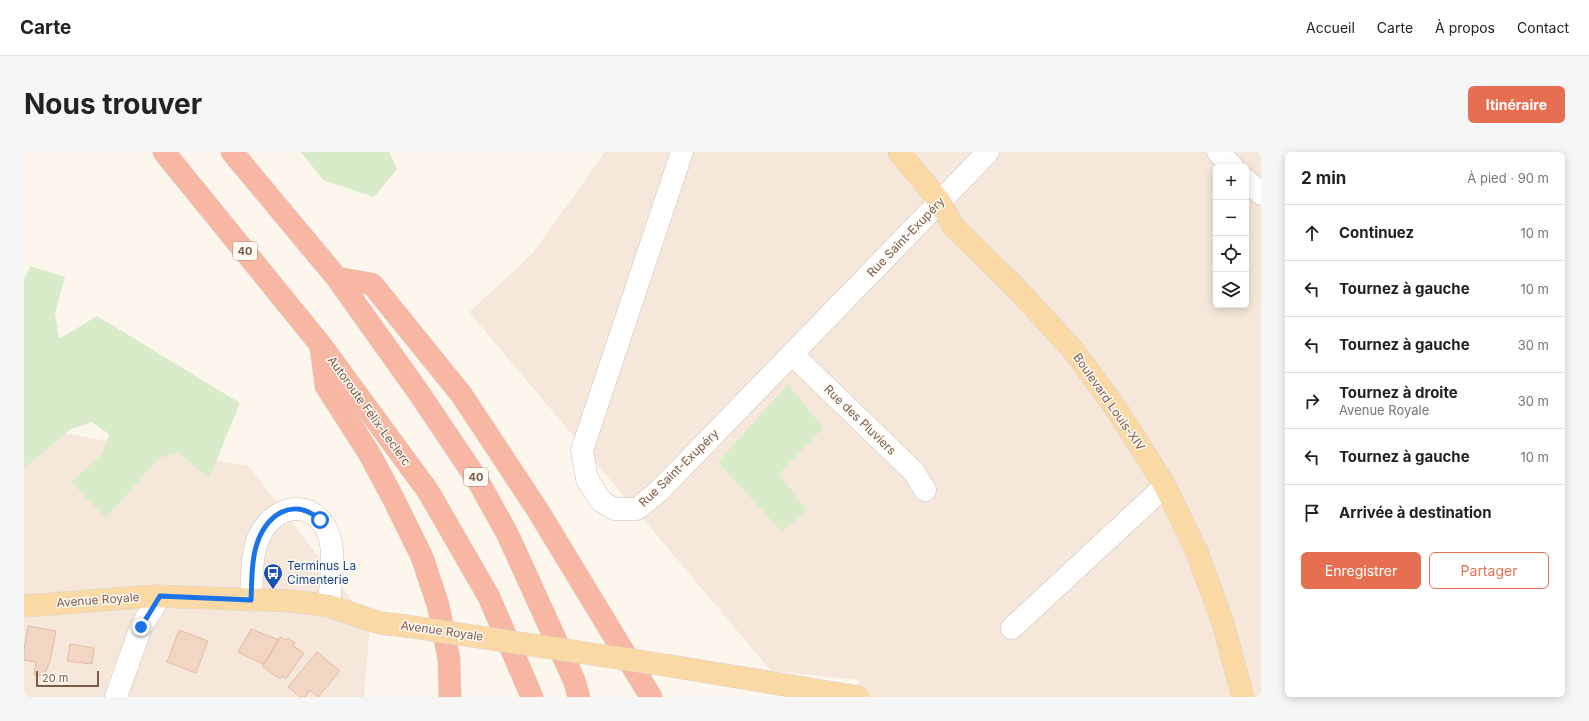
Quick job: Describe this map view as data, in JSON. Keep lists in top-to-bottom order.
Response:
{
  "streets": {
    "highway": ["40", "Autoroute Félix-Leclerc"],
    "main road": ["Boulevard Louis-XIV", "Avenue Royale"],
    "street": ["Rue Saint-Exupéry", "Rue des Pluviers"]
  },
  "crossings": [
    ["Rue Saint-Exupéry", "Boulevard Louis-XIV"],
    ["Rue Saint-Exupéry", "Rue des Pluviers"]
  ],
  "places": {
    "bus stop": ["Terminus La Cimenterie"]
  },
  "scale_bar": "20 m",
  "page": {
    "header": "Carte",
    "nav": [
      "Accueil",
      "Carte",
      "À propos",
      "Contact"
    ],
    "buttons": [
      "Itinéraire",
      ["Enregistrer", "Partager"]
    ],
    "title": "Nous trouver",
    "heading": ["2 min", "À pied · 90 m"],
    "map_buttons": ["+", "−"],
    "list": [
      ["Continuez", "10 m"],
      ["Tournez à gauche", "10 m"],
      ["Tournez à gauche", "30 m"],
      ["Tournez à droite", "Avenue Royale", "30 m"],
      ["Tournez à gauche", "10 m"],
      "Arrivée à destination"
    ],
    "scale": "20 m"
  }
}
